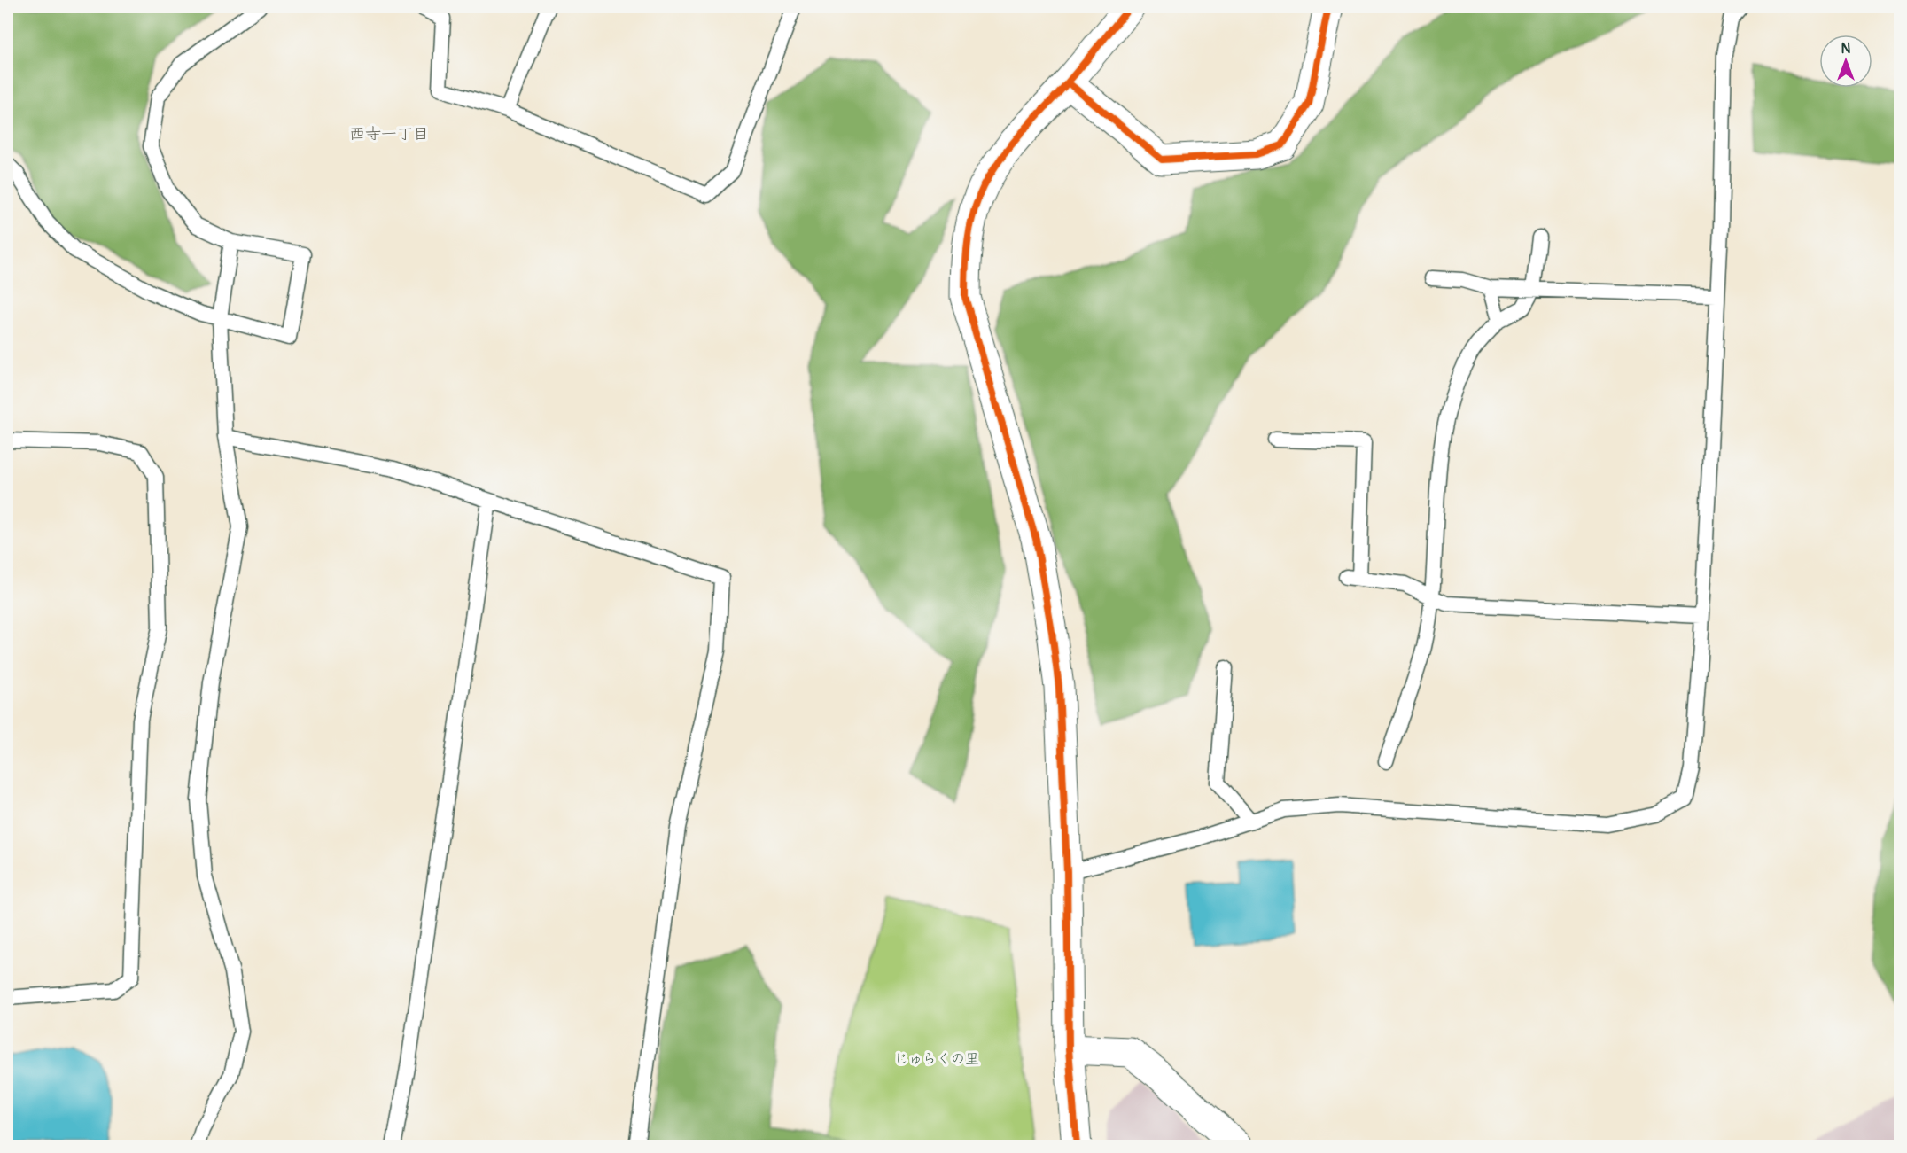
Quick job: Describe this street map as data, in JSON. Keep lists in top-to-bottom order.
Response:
{
  "districts": ["西寺一丁目"],
  "parks": ["じゅらくの里"],
  "north": "top"
}
